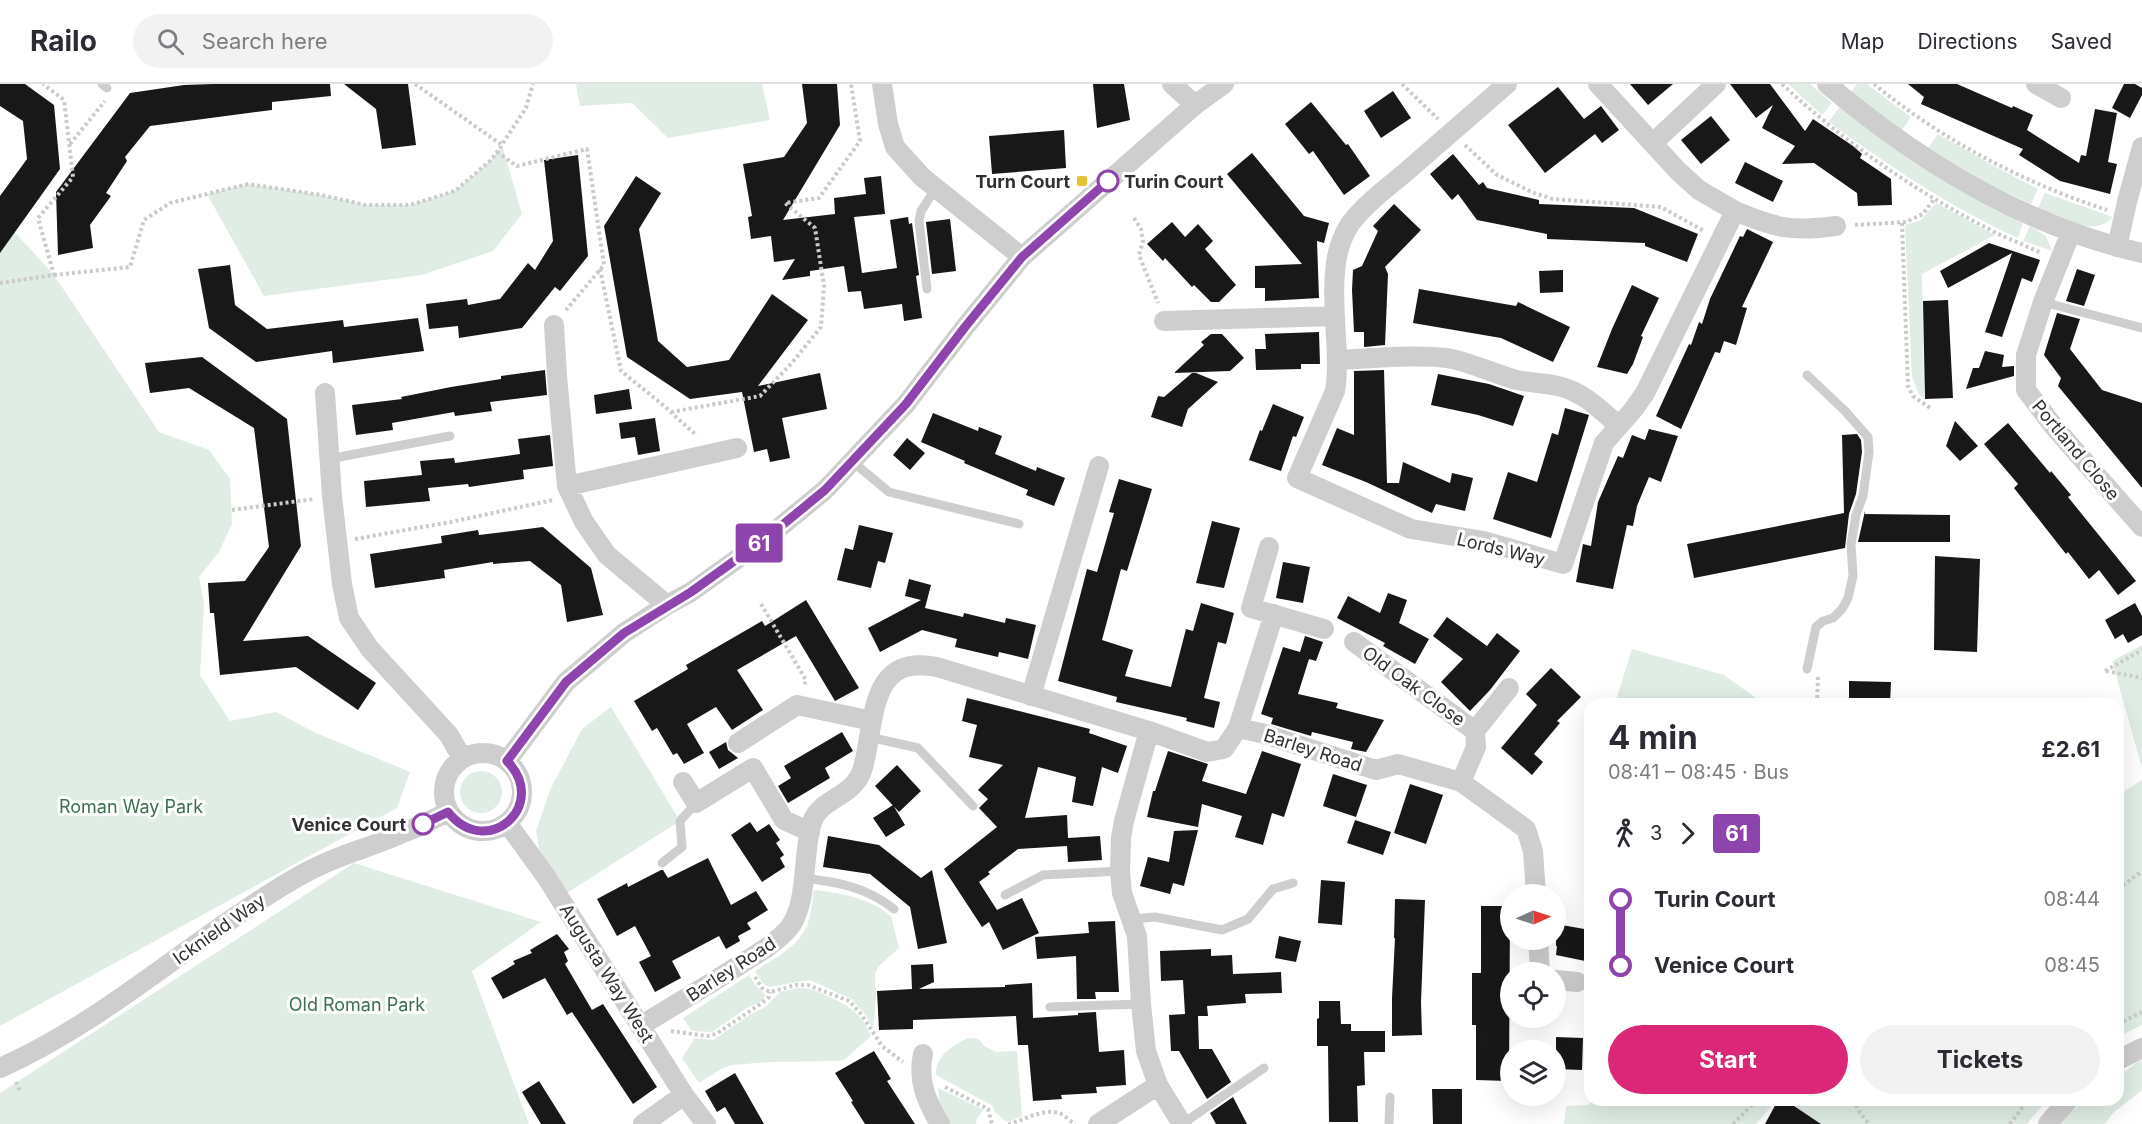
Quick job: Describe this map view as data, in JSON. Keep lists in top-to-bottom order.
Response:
{
  "streets": {
    "street": [
      "Portland Close",
      "Lords Way",
      "Old Oak Close",
      "Barley Road",
      "Icknield Way",
      "Augusta Way West"
    ]
  },
  "crossings": [
    ["Old Oak Close", "Barley Road"],
    ["Barley Road", "Augusta Way West"],
    ["Icknield Way", "Augusta Way West"]
  ],
  "parks": ["Roman Way Park", "Old Roman Park"],
  "places": {
    "transit": ["Turn Court"],
    "other": ["Turin Court", "Venice Court"]
  },
  "lines": ["bus line 61"],
  "north": "right",
  "page": {
    "header": "Railo",
    "search": "Search here",
    "nav": ["Map", "Directions", "Saved"],
    "on_map": "61",
    "heading": ["4 min", "08:41 – 08:45 · Bus", "£2.61"],
    "legs": ["3", "61"],
    "list": [
      {
        "name": "Turin Court",
        "value": "08:44"
      },
      {
        "name": "Venice Court",
        "value": "08:45"
      }
    ],
    "buttons": ["Start", "Tickets"]
  }
}
